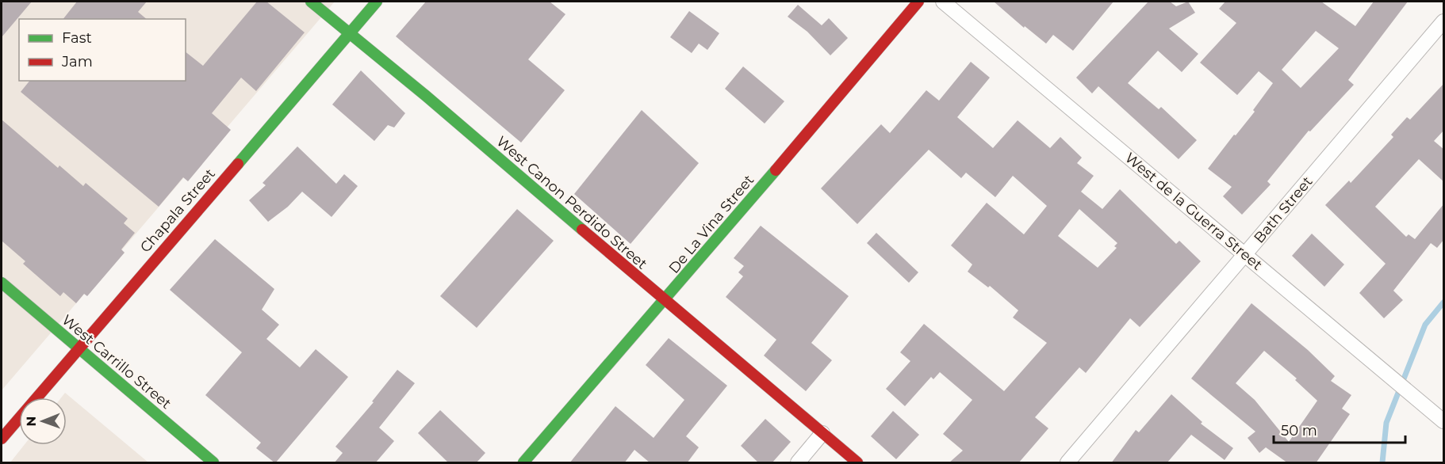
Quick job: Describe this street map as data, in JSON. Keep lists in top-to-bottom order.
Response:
{
  "streets": {
    "main road": [
      "West Canon Perdido Street",
      "Chapala Street",
      "De La Vina Street",
      "West Carrillo Street"
    ],
    "street": ["Bath Street", "West de la Guerra Street"]
  },
  "crossings": [
    ["West Canon Perdido Street", "Chapala Street"],
    ["West Canon Perdido Street", "De La Vina Street"],
    ["Bath Street", "West de la Guerra Street"],
    ["Chapala Street", "West Carrillo Street"]
  ],
  "legend": ["Fast", "Jam"],
  "scale_bar": "50 m",
  "north": "left"
}
